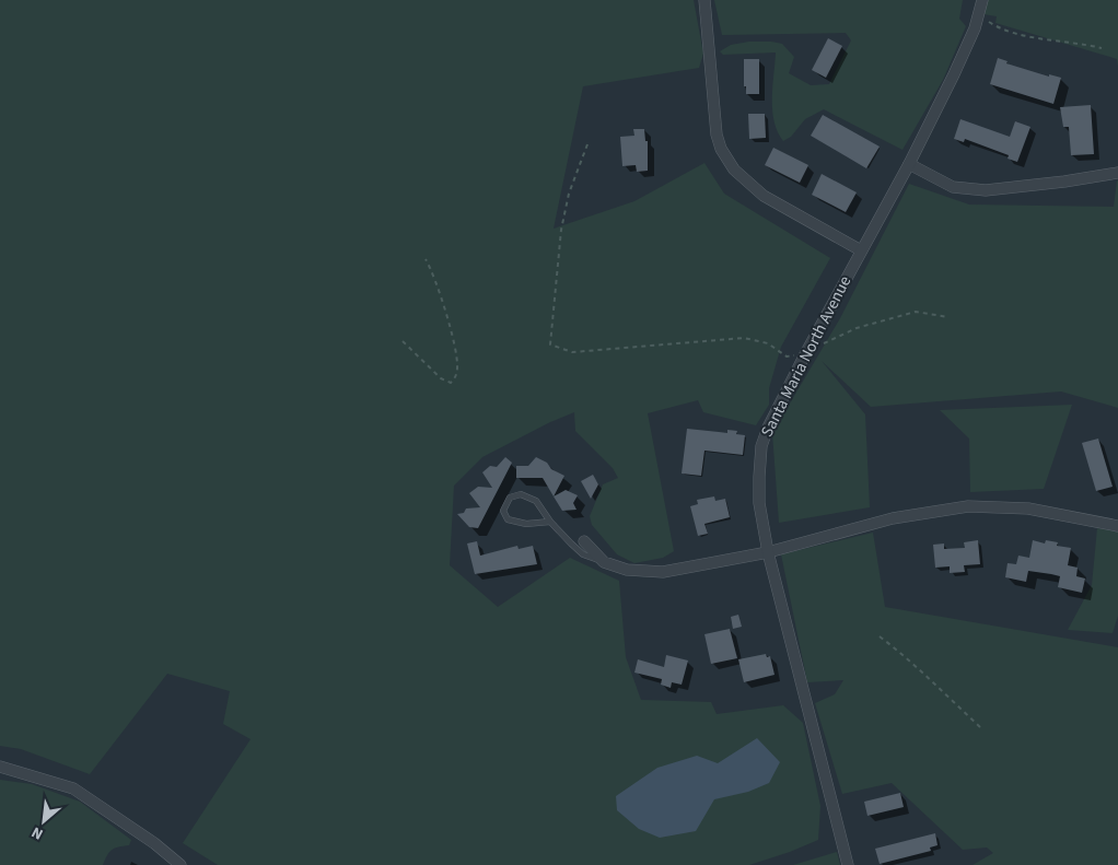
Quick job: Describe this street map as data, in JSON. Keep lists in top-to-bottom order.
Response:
{
  "streets": {
    "street": ["Santa Maria North Avenue"]
  },
  "north": "bottom left"
}
